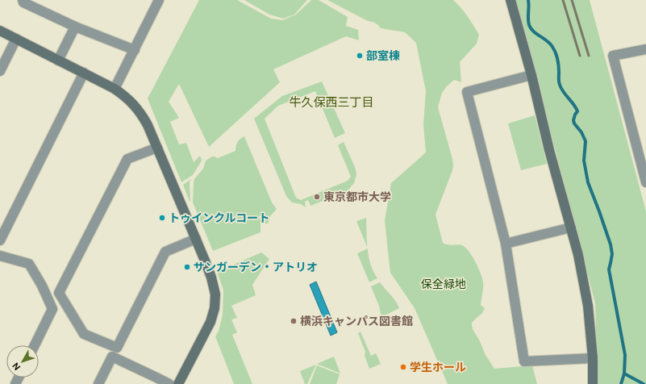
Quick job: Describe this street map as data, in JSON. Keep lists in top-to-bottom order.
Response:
{
  "districts": ["牛久保西三丁目"],
  "parks": ["保全緑地"],
  "places": [
    "部室棟",
    "東京都市大学",
    "トゥインクルコート",
    "サンガーデン・アトリオ",
    "横浜キャンパス図書館",
    "学生ホール"
  ],
  "north": "bottom left"
}
